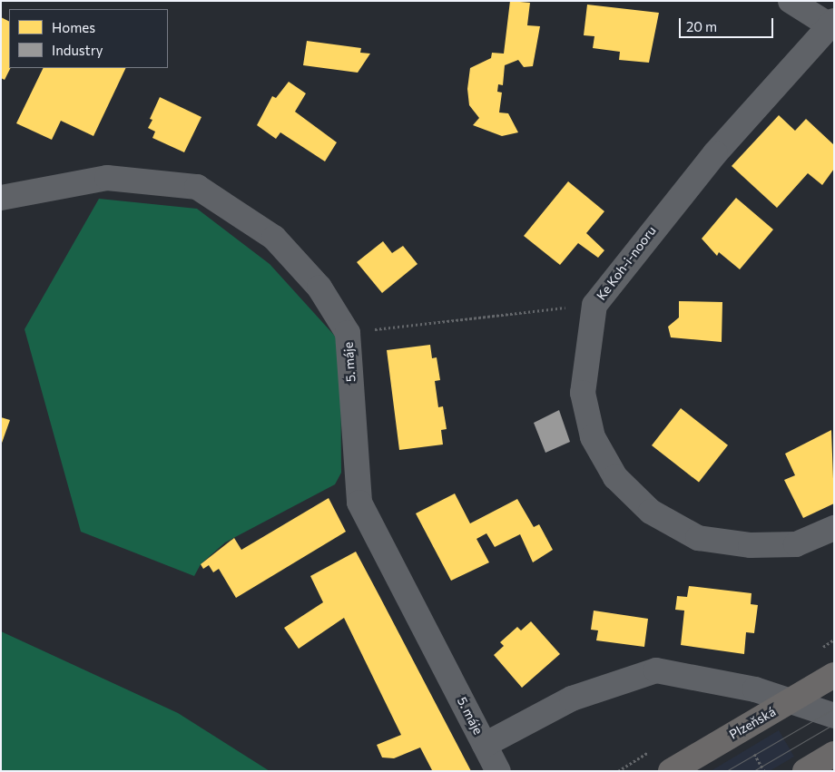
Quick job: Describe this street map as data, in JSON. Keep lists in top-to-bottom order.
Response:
{
  "streets": {
    "main road": ["Plzeňská"],
    "street": ["Ke Koh-i-nooru", "5. máje"]
  },
  "crossings": [
    ["5. máje", "Plzeňská"]
  ],
  "legend": ["Homes", "Industry"],
  "scale_bar": "20 m"
}
